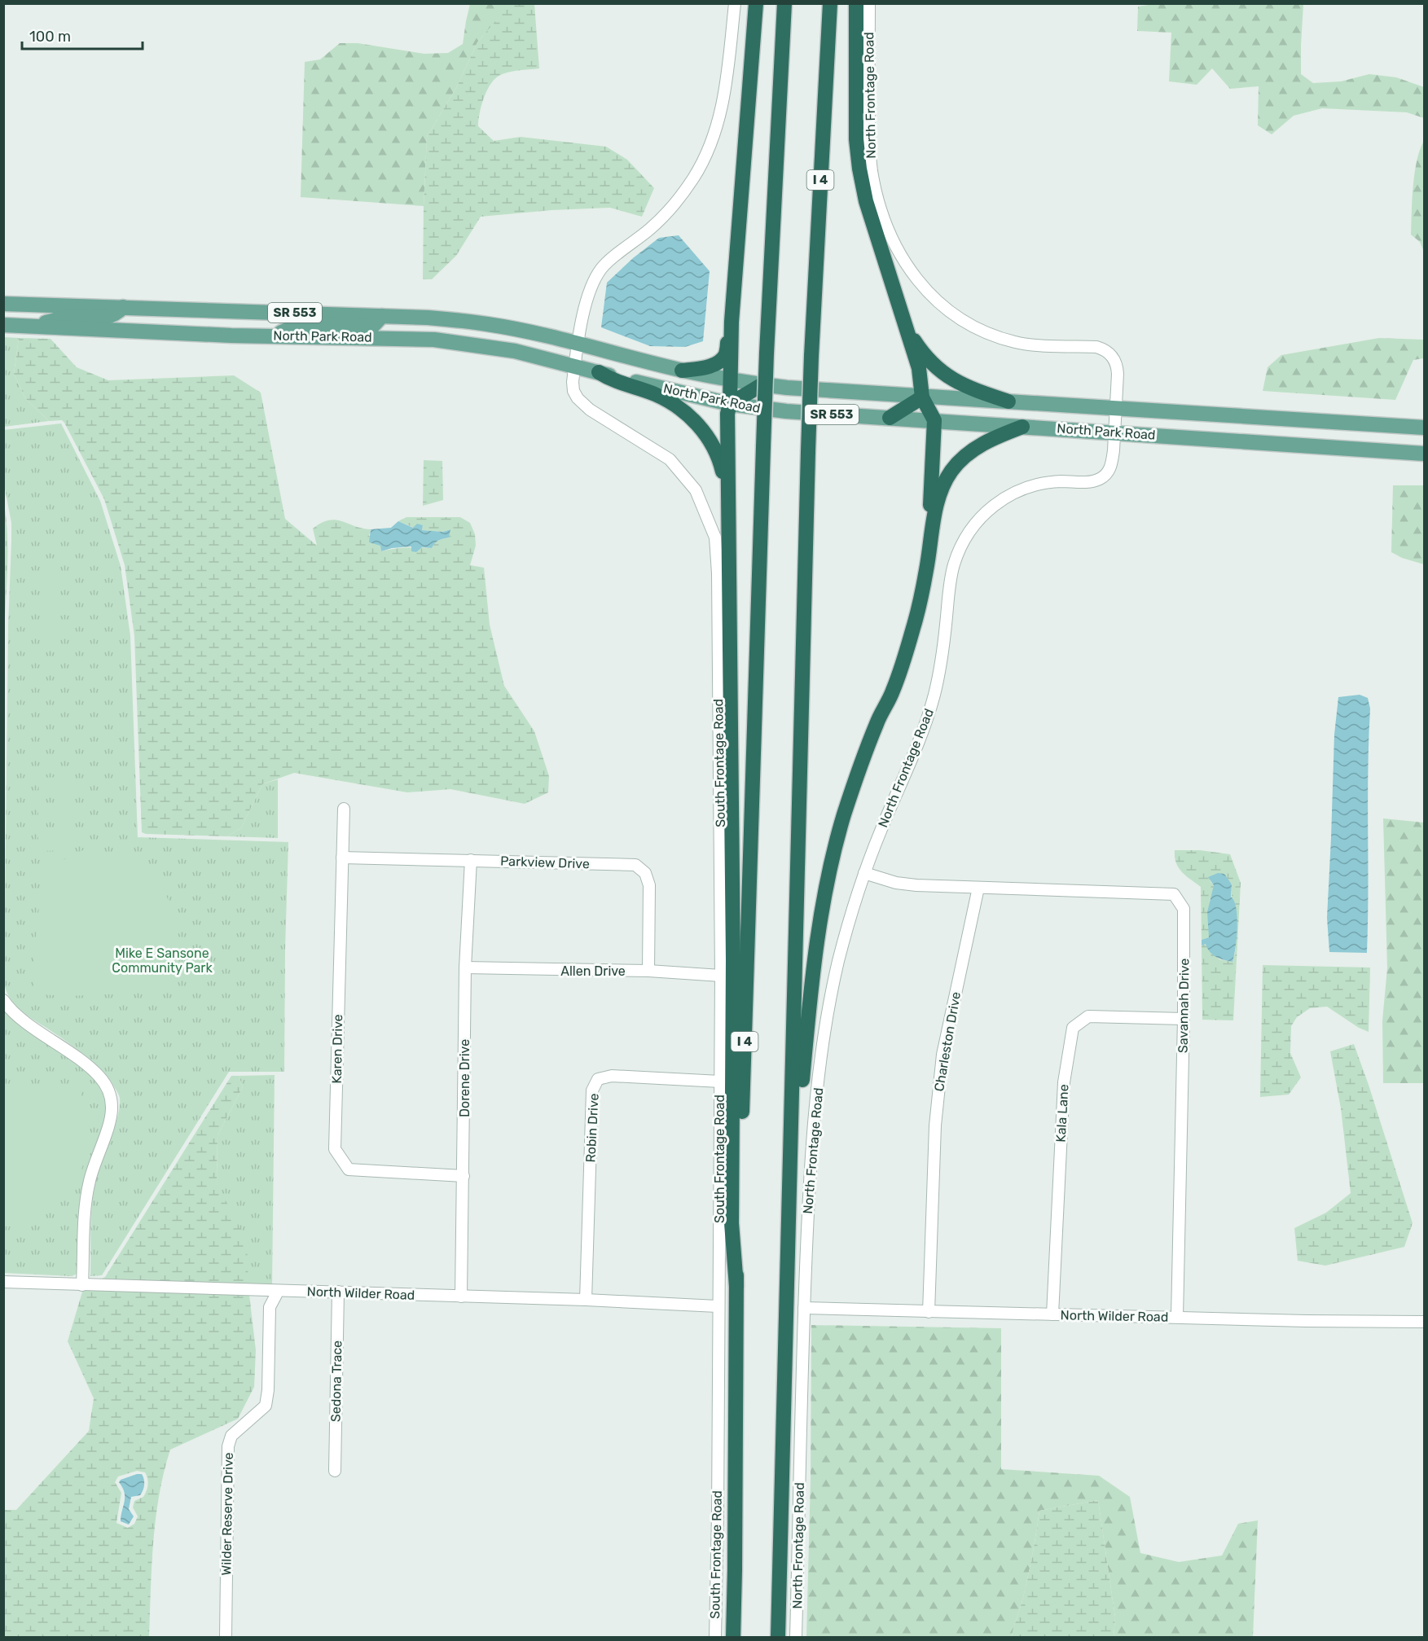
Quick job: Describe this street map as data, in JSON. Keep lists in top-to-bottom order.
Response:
{
  "streets": {
    "highway": ["I 4"],
    "main road": ["SR 553", "North Park Road"],
    "street": [
      "North Frontage Road",
      "South Frontage Road",
      "Parkview Drive",
      "Allen Drive",
      "Savannah Drive",
      "Charleston Drive",
      "Karen Drive",
      "Dorene Drive",
      "Kala Lane",
      "Robin Drive",
      "North Wilder Road",
      "Sedona Trace",
      "Wilder Reserve Drive"
    ]
  },
  "crossings": [
    ["North Frontage Road", "North Park Road"],
    ["North Frontage Road", "North Wilder Road"],
    ["North Park Road", "South Frontage Road"],
    ["South Frontage Road", "Allen Drive"],
    ["South Frontage Road", "Robin Drive"],
    ["South Frontage Road", "North Wilder Road"],
    ["Parkview Drive", "Allen Drive"],
    ["Parkview Drive", "Karen Drive"],
    ["Parkview Drive", "Dorene Drive"],
    ["Allen Drive", "Dorene Drive"],
    ["Savannah Drive", "Charleston Drive"],
    ["Savannah Drive", "Kala Lane"],
    ["Savannah Drive", "North Wilder Road"],
    ["Charleston Drive", "North Wilder Road"],
    ["Karen Drive", "Dorene Drive"],
    ["Dorene Drive", "North Wilder Road"],
    ["Kala Lane", "North Wilder Road"],
    ["Robin Drive", "North Wilder Road"],
    ["North Wilder Road", "Sedona Trace"],
    ["North Wilder Road", "Wilder Reserve Drive"]
  ],
  "parks": ["Mike E Sansone Community Park"],
  "scale_bar": "100 m"
}
